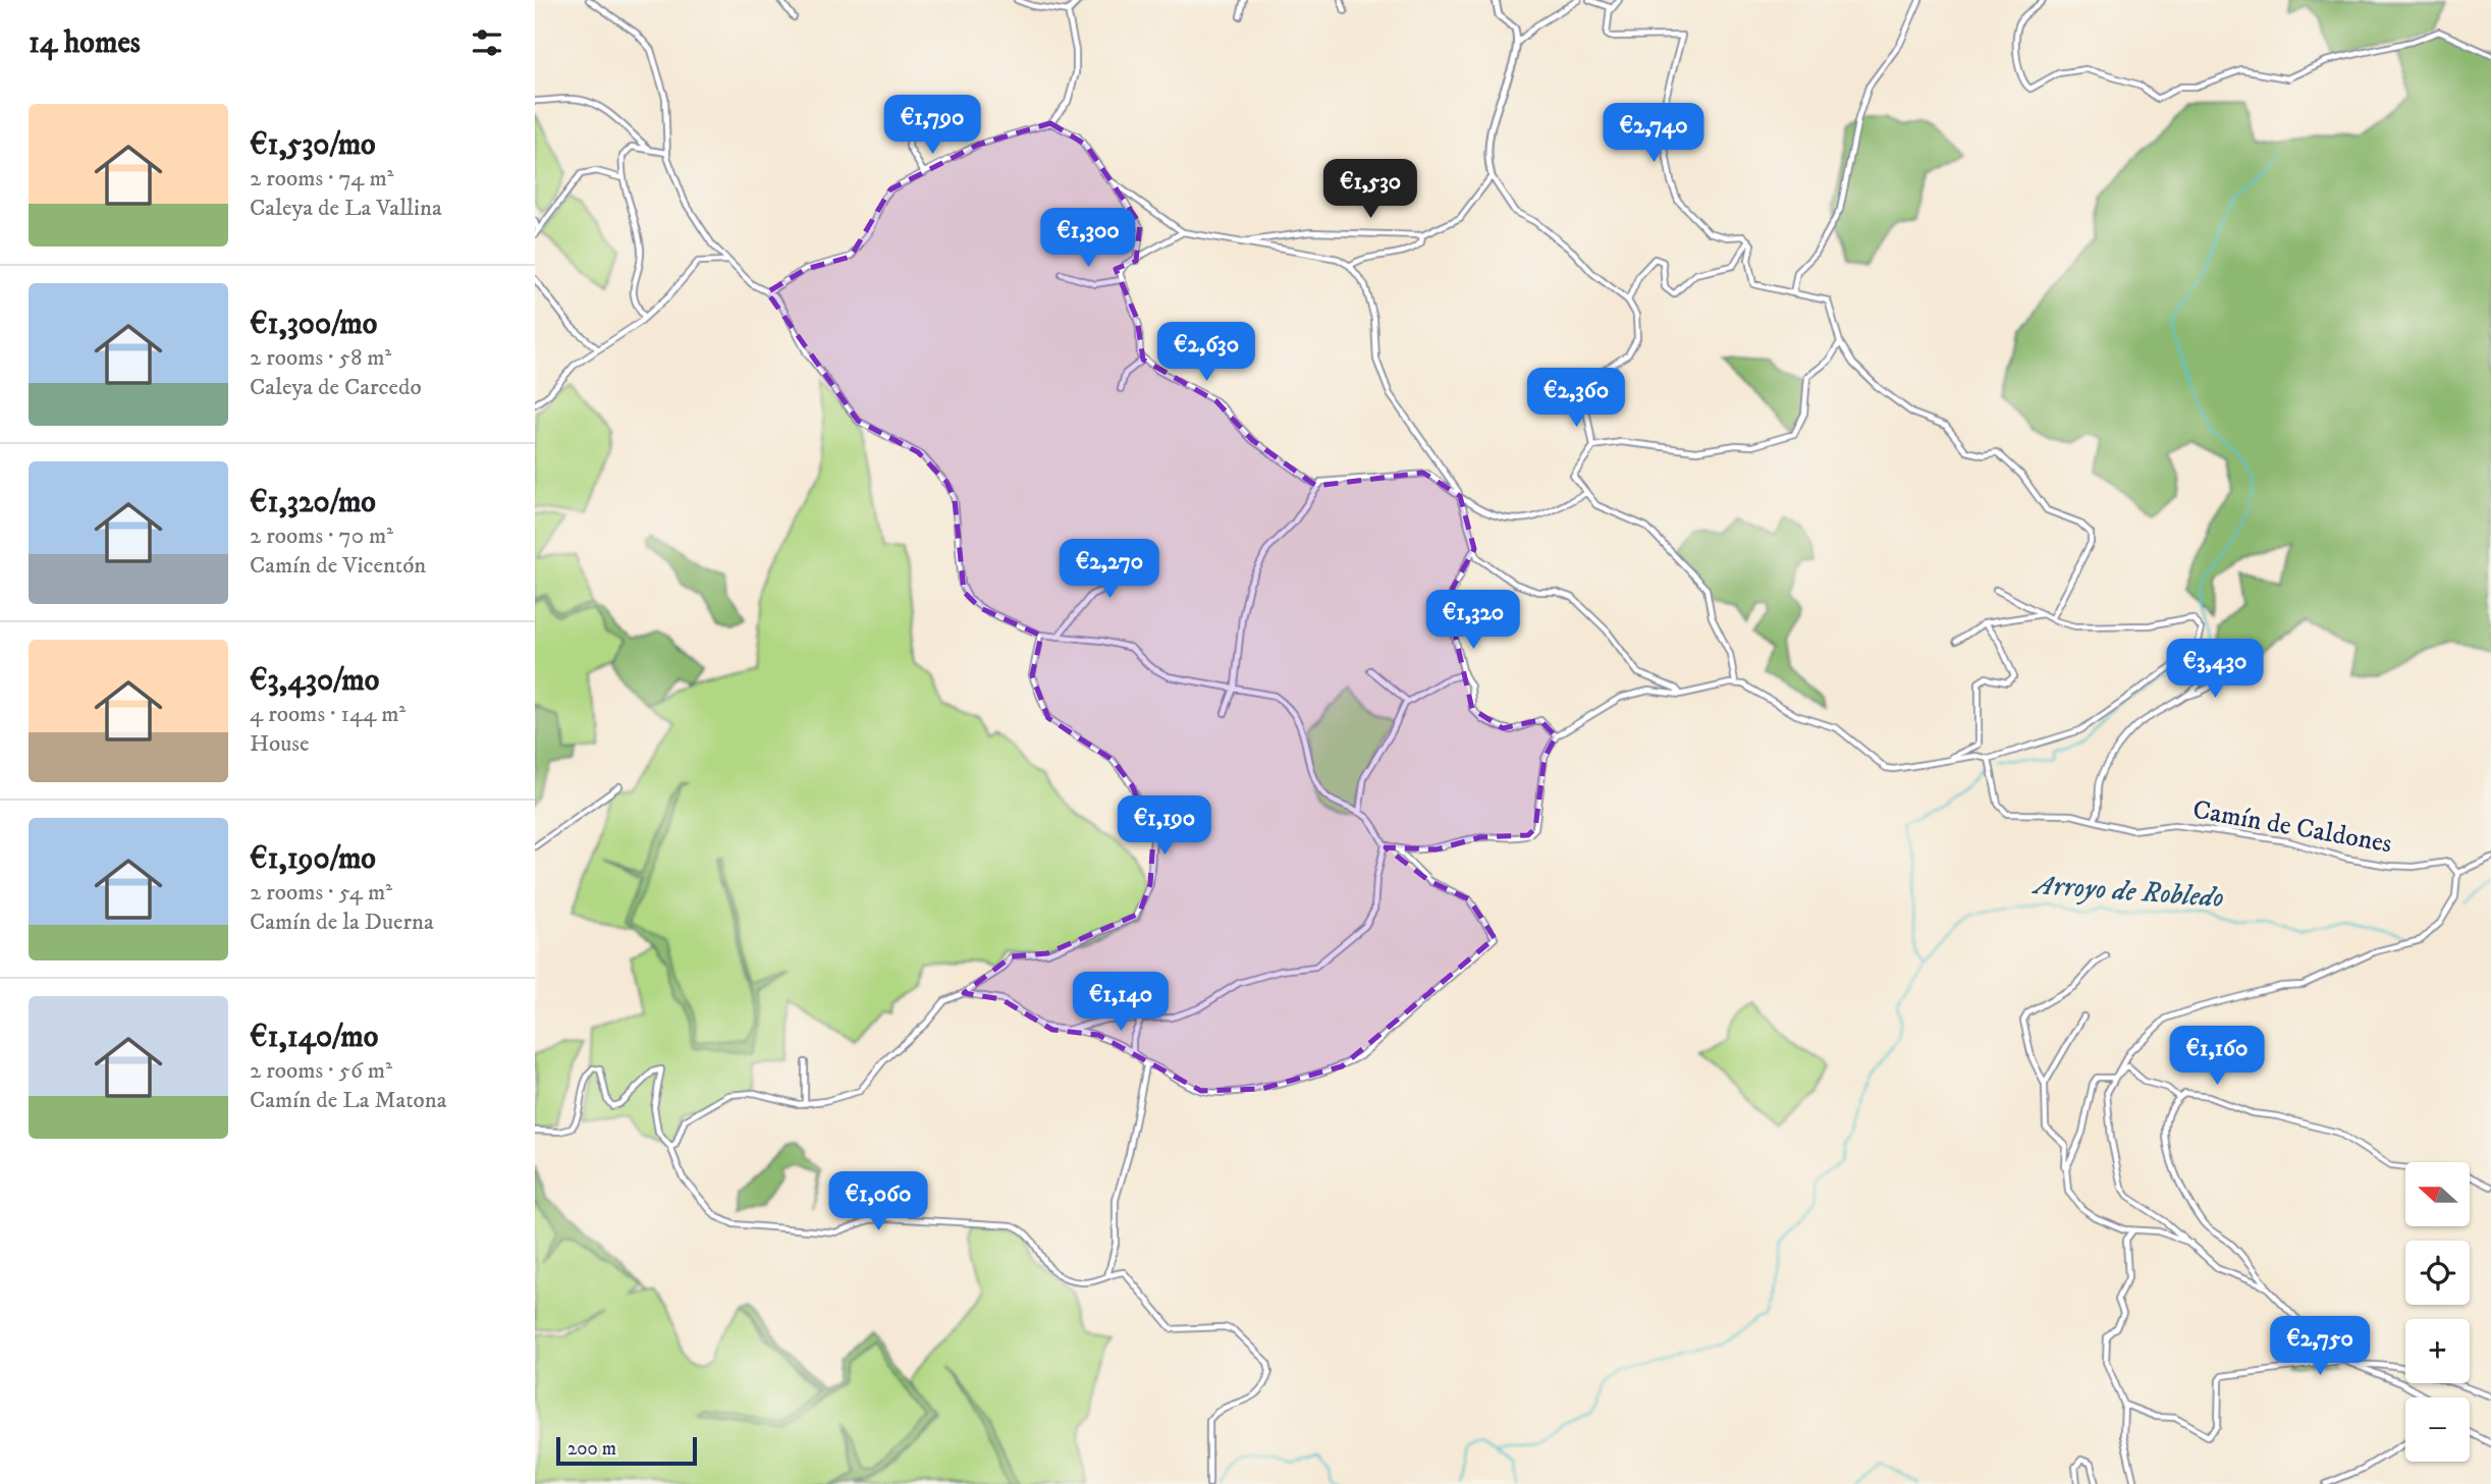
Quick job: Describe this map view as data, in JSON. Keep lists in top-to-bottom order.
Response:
{
  "streets": {
    "street": ["Camín de Caldones"]
  },
  "water": ["Arroyo de Robledo"],
  "scale_bar": "200 m",
  "north": "left",
  "page": {
    "heading": "14 homes",
    "list": [
      {
        "name": "€1,530/mo",
        "note": "2 rooms · 74 m² · Caleya de La Vallina"
      },
      {
        "name": "€1,300/mo",
        "note": "2 rooms · 58 m² · Caleya de Carcedo"
      },
      {
        "name": "€1,320/mo",
        "note": "2 rooms · 70 m² · Camín de Vicentón"
      },
      {
        "name": "€3,430/mo",
        "note": "4 rooms · 144 m² · House"
      },
      {
        "name": "€1,190/mo",
        "note": "2 rooms · 54 m² · Camín de la Duerna"
      },
      {
        "name": "€1,140/mo",
        "note": "2 rooms · 56 m² · Camín de La Matona"
      }
    ],
    "price": [
      "€1,790",
      "€2,740",
      "€1,530",
      "€1,300",
      "€2,630",
      "€2,360",
      "€2,270",
      "€1,320",
      "€3,430",
      "€1,190",
      "€1,140",
      "€1,160",
      "€1,060",
      "€2,750"
    ],
    "map_buttons": ["+", "−"],
    "scale": "200 m"
  }
}
